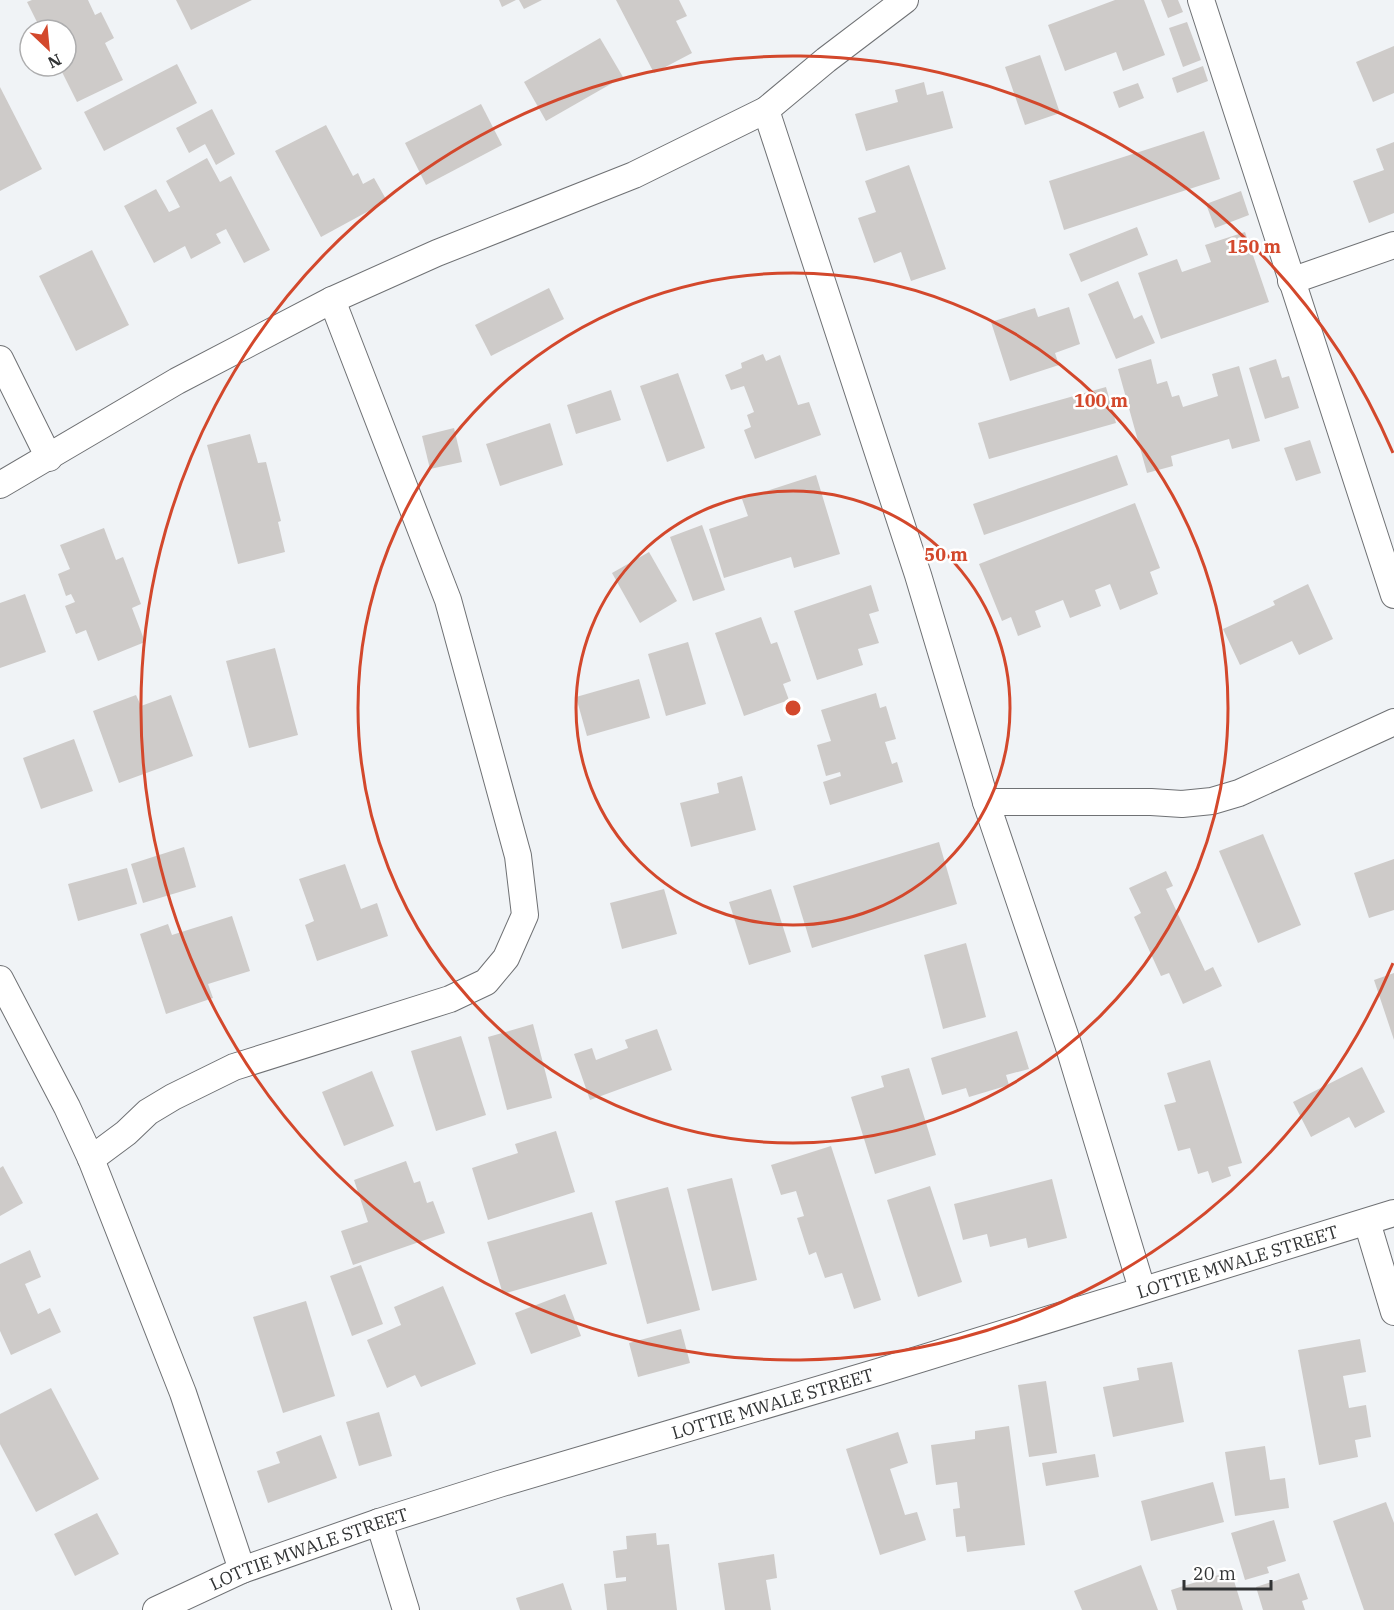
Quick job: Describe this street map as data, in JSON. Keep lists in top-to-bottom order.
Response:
{
  "streets": {
    "street": ["LOTTIE MWALE STREET"]
  },
  "scale_bar": "20 m",
  "north": "bottom right",
  "rings": ["150 m", "100 m", "50 m"]
}
